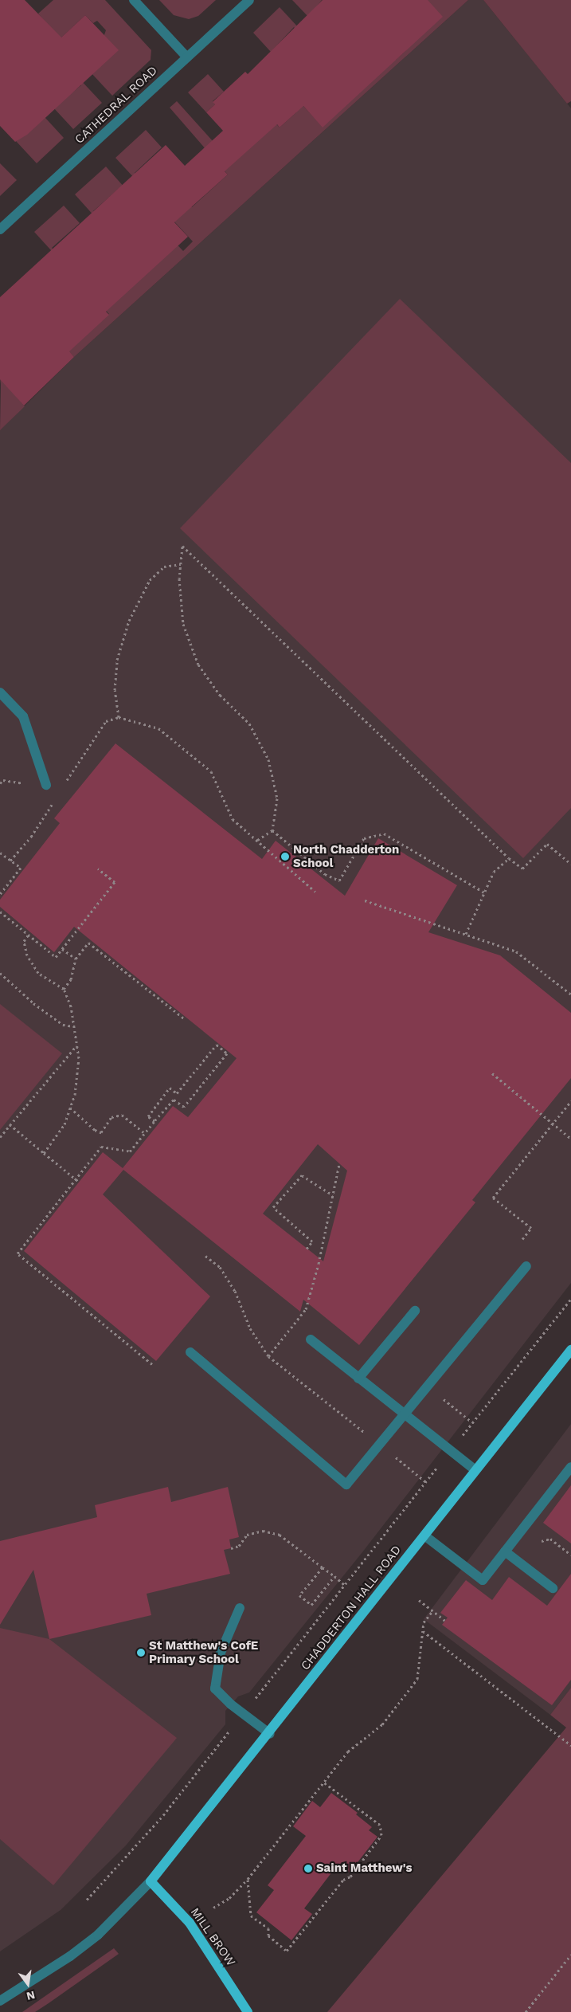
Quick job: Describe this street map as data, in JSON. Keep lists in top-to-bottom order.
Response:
{
  "streets": {
    "main road": ["CHADDERTON HALL ROAD", "MILL BROW"],
    "street": ["CATHEDRAL ROAD"]
  },
  "crossings": [
    ["CHADDERTON HALL ROAD", "MILL BROW"]
  ],
  "places": ["North Chadderton School", "St Matthew's CofE Primary School", "Saint Matthew's"],
  "north": "bottom"
}
